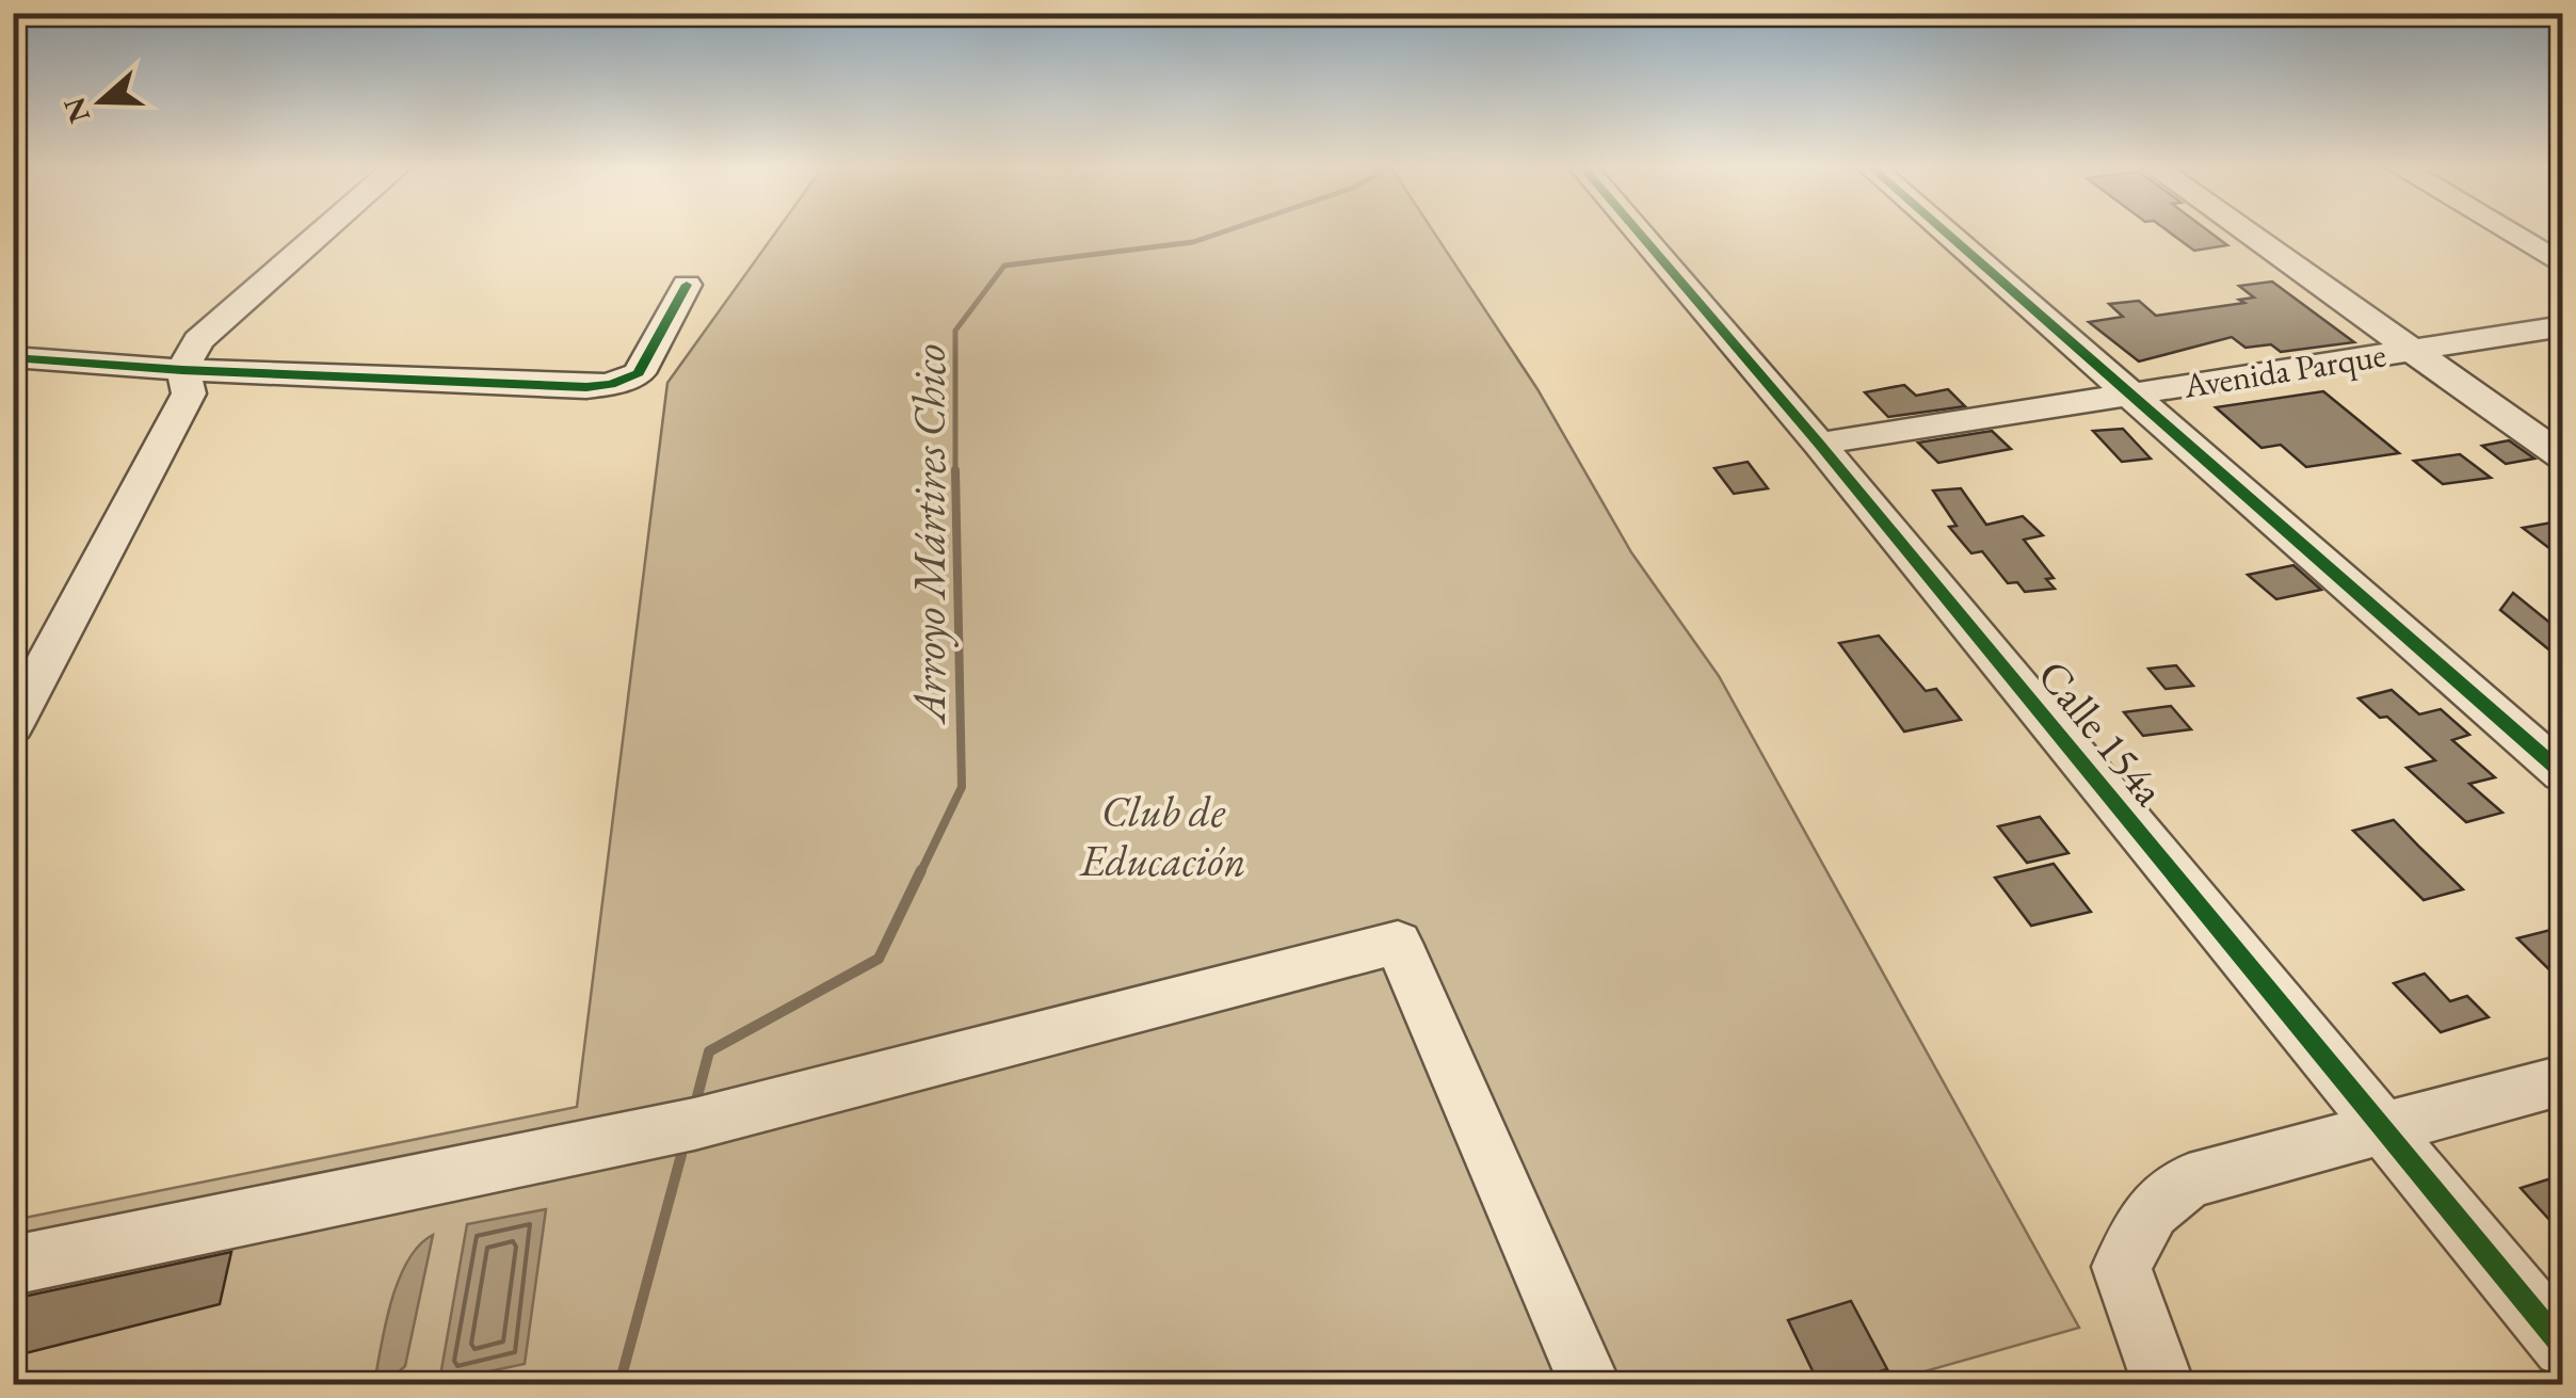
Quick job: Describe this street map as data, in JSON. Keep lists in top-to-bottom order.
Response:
{
  "streets": {
    "street": ["Avenida Parque", "Calle 154a"]
  },
  "crossings": [
    ["Avenida Parque", "Calle 154a"]
  ],
  "water": ["Arroyo Mártires Chico"],
  "parks": ["Club de Educación"],
  "north": "left"
}
